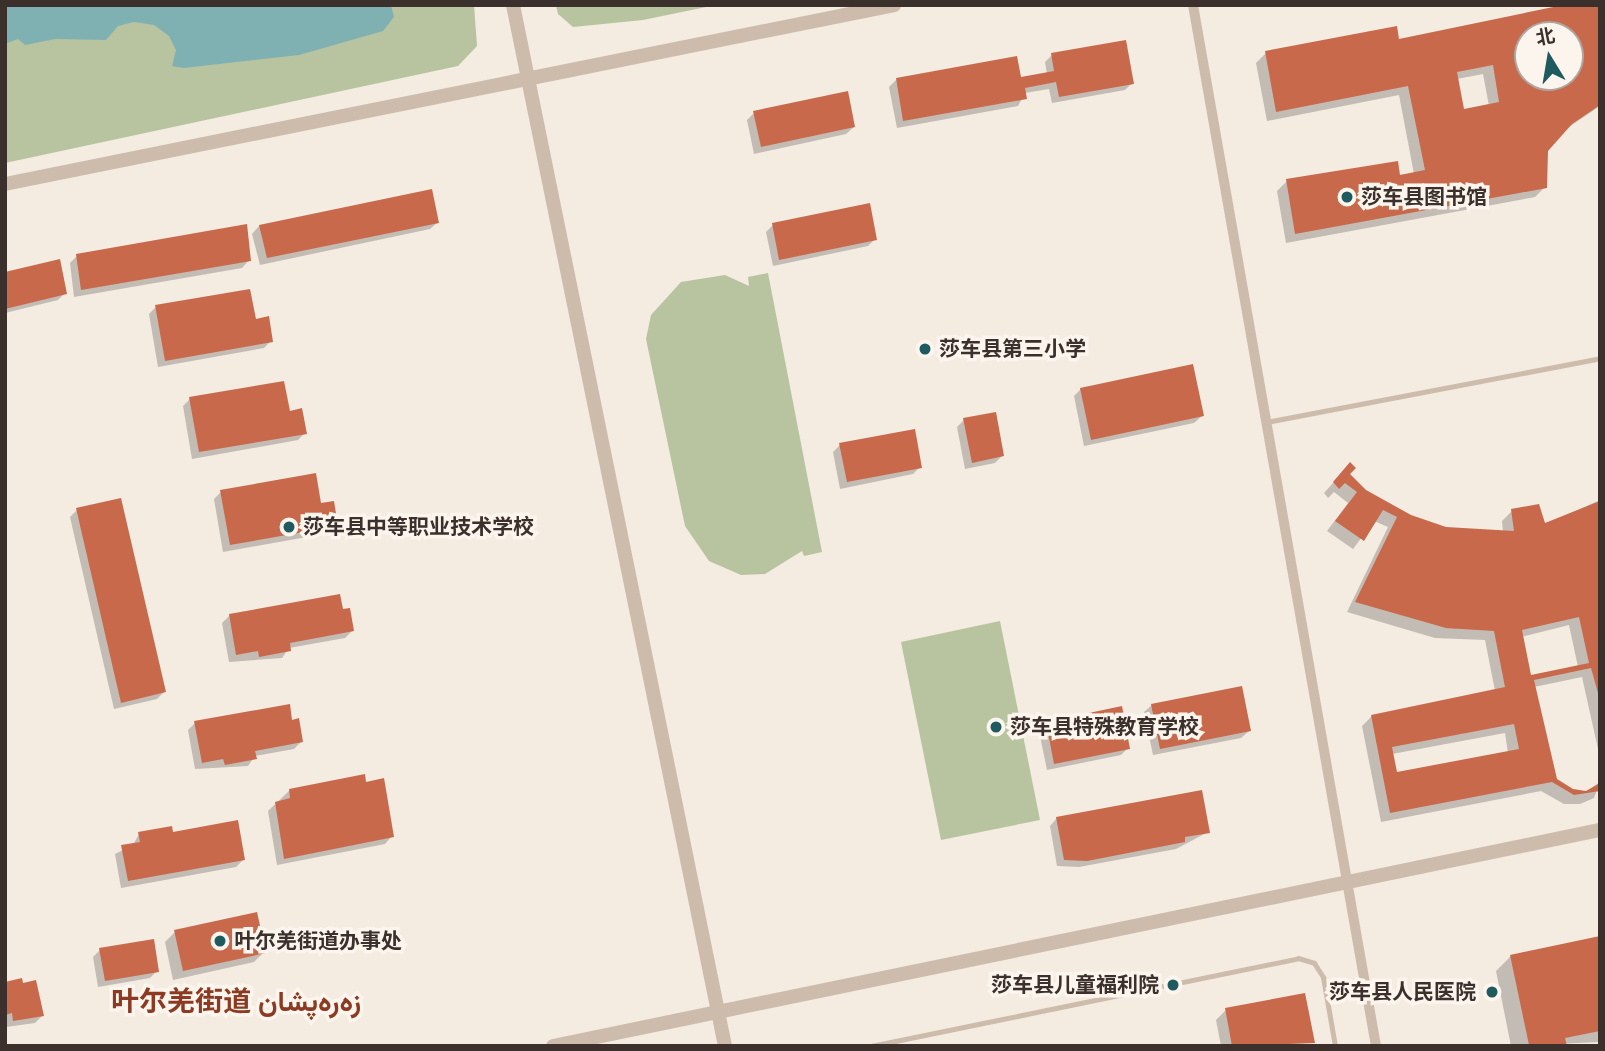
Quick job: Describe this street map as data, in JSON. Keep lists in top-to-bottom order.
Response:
{
  "districts": ["叶尔羌街道 زەرەپشان"],
  "places": [
    "莎车县图书馆",
    "莎车县第三小学",
    "莎车县中等职业技术学校",
    "莎车县特殊教育学校",
    "叶尔羌街道办事处",
    "莎车县儿童福利院",
    "莎车县人民医院"
  ],
  "north": "top"
}
